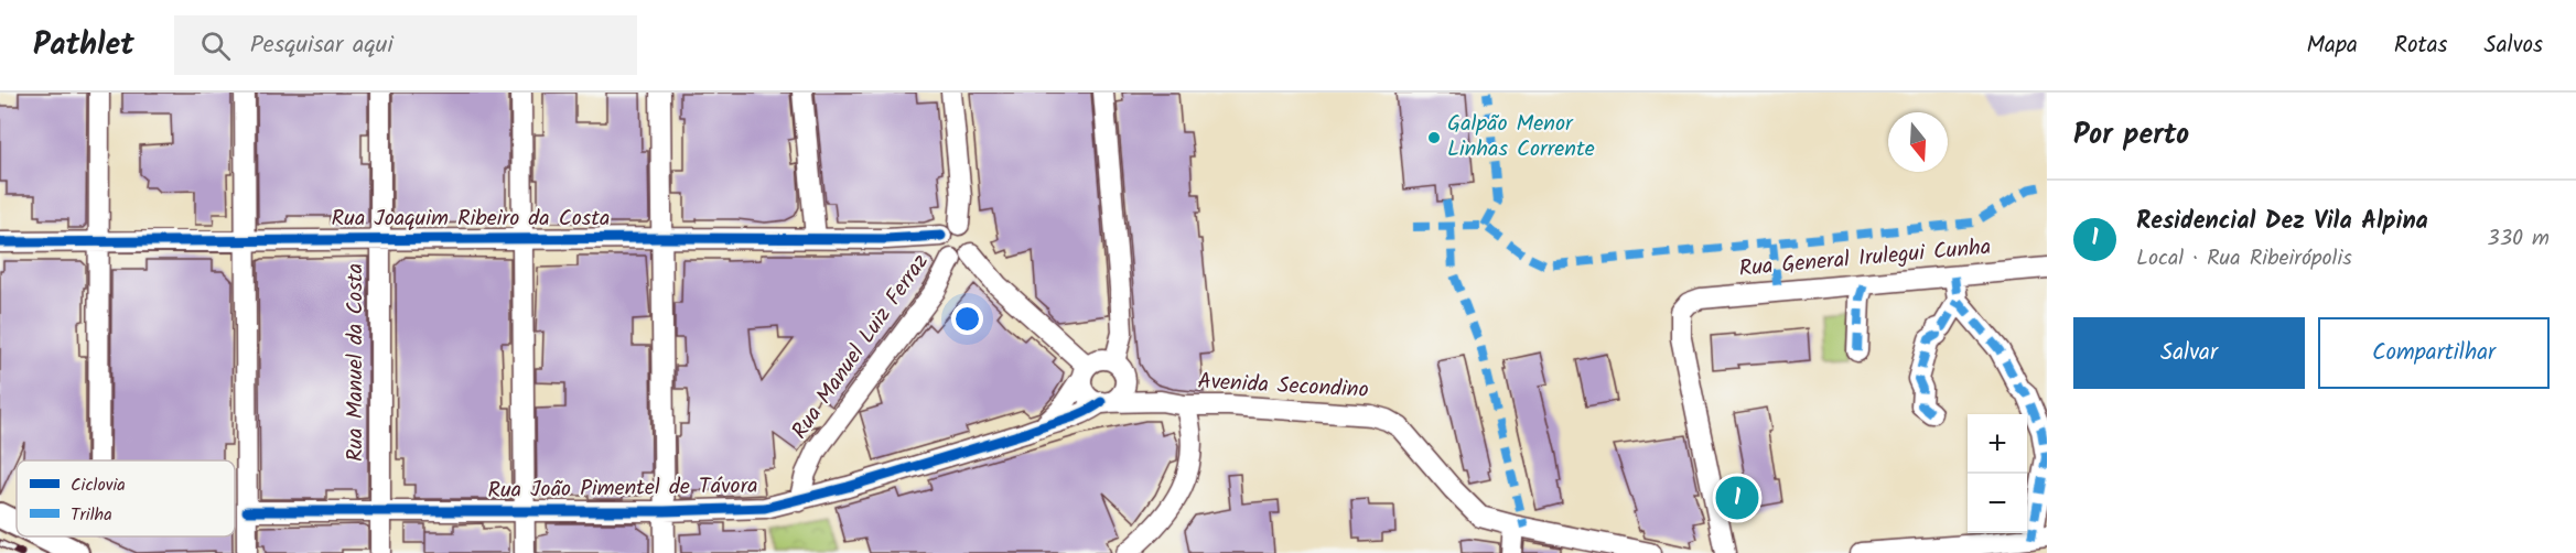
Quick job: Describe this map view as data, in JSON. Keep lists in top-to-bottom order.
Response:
{
  "streets": {
    "street": [
      "Rua Joaquim Ribeiro da Costa",
      "Rua General Irulegui Cunha",
      "Rua Manuel Luiz Ferraz",
      "Rua Manuel da Costa",
      "Avenida Secondino",
      "Rua João Pimentel de Távora"
    ]
  },
  "crossings": [
    ["Rua Joaquim Ribeiro da Costa", "Rua Manuel Luiz Ferraz"],
    ["Rua Joaquim Ribeiro da Costa", "Rua Manuel da Costa"],
    ["Rua Manuel Luiz Ferraz", "Rua João Pimentel de Távora"],
    ["Rua Manuel da Costa", "Rua João Pimentel de Távora"]
  ],
  "places": ["Galpão Menor Linhas Corrente"],
  "legend": ["Ciclovia", "Trilha"],
  "north": "bottom",
  "page": {
    "header": "Pathlet",
    "search": "Pesquisar aqui",
    "nav": ["Mapa", "Rotas", "Salvos"],
    "heading": "Por perto",
    "list": [
      {
        "mark": "1",
        "name": "Residencial Dez Vila Alpina",
        "note": "Local · Rua Ribeirópolis",
        "value": "330 m"
      }
    ],
    "buttons": ["Salvar", "Compartilhar"],
    "map_buttons": ["+", "−"],
    "pins": "1"
  }
}
